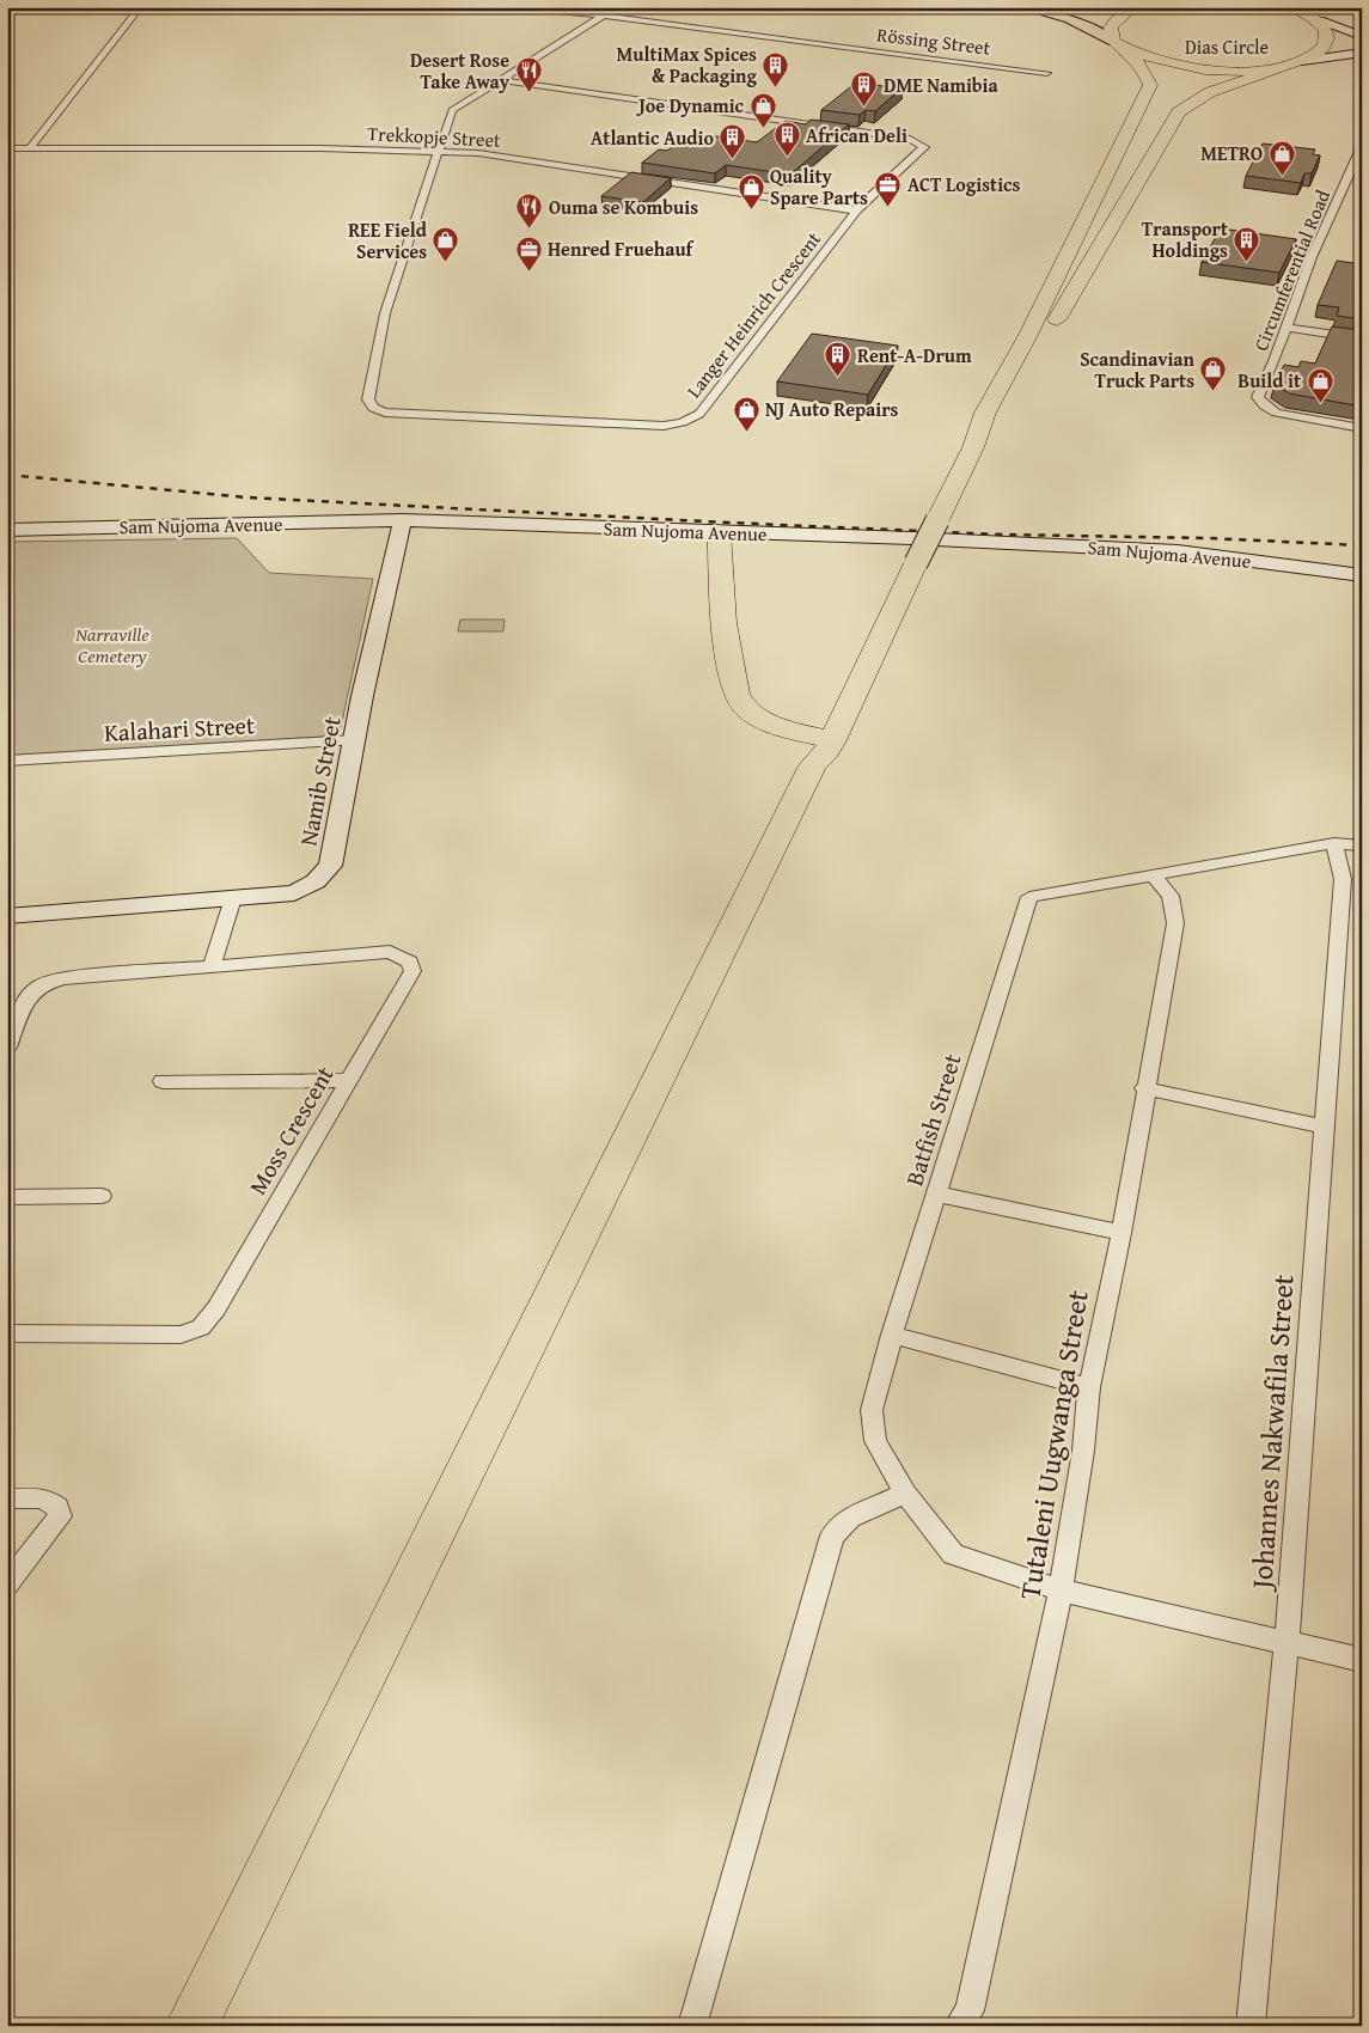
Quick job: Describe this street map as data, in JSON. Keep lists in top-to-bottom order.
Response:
{
  "streets": {
    "highway": ["Dias Circle"],
    "street": [
      "Rössing Street",
      "Trekkopje Street",
      "Circumferential Road",
      "Langer Heinrich Crescent",
      "Sam Nujoma Avenue",
      "Kalahari Street",
      "Namib Street",
      "Batfish Street",
      "Moss Crescent",
      "Johannes Nakwafila Street",
      "Tutaleni Uugwanga Street"
    ]
  },
  "crossings": [
    ["Rössing Street", "Langer Heinrich Crescent"],
    ["Trekkopje Street", "Langer Heinrich Crescent"],
    ["Sam Nujoma Avenue", "Namib Street"],
    ["Kalahari Street", "Namib Street"],
    ["Batfish Street", "Johannes Nakwafila Street"],
    ["Batfish Street", "Tutaleni Uugwanga Street"]
  ],
  "parks": ["Narraville Cemetery"],
  "places": {
    "building": [
      "MultiMax Spices & Packaging",
      "DME Namibia",
      "African Deli",
      "Atlantic Audio",
      "Transport Holdings",
      "Rent-A-Drum"
    ],
    "restaurant": ["Desert Rose Take Away", "Ouma se Kombuis"],
    "shop": [
      "Joe Dynamic",
      "METRO",
      "Quality Spare Parts",
      "REE Field Services",
      "Scandinavian Truck Parts",
      "Build it",
      "NJ Auto Repairs"
    ],
    "office": ["ACT Logistics", "Henred Fruehauf"]
  }
}
